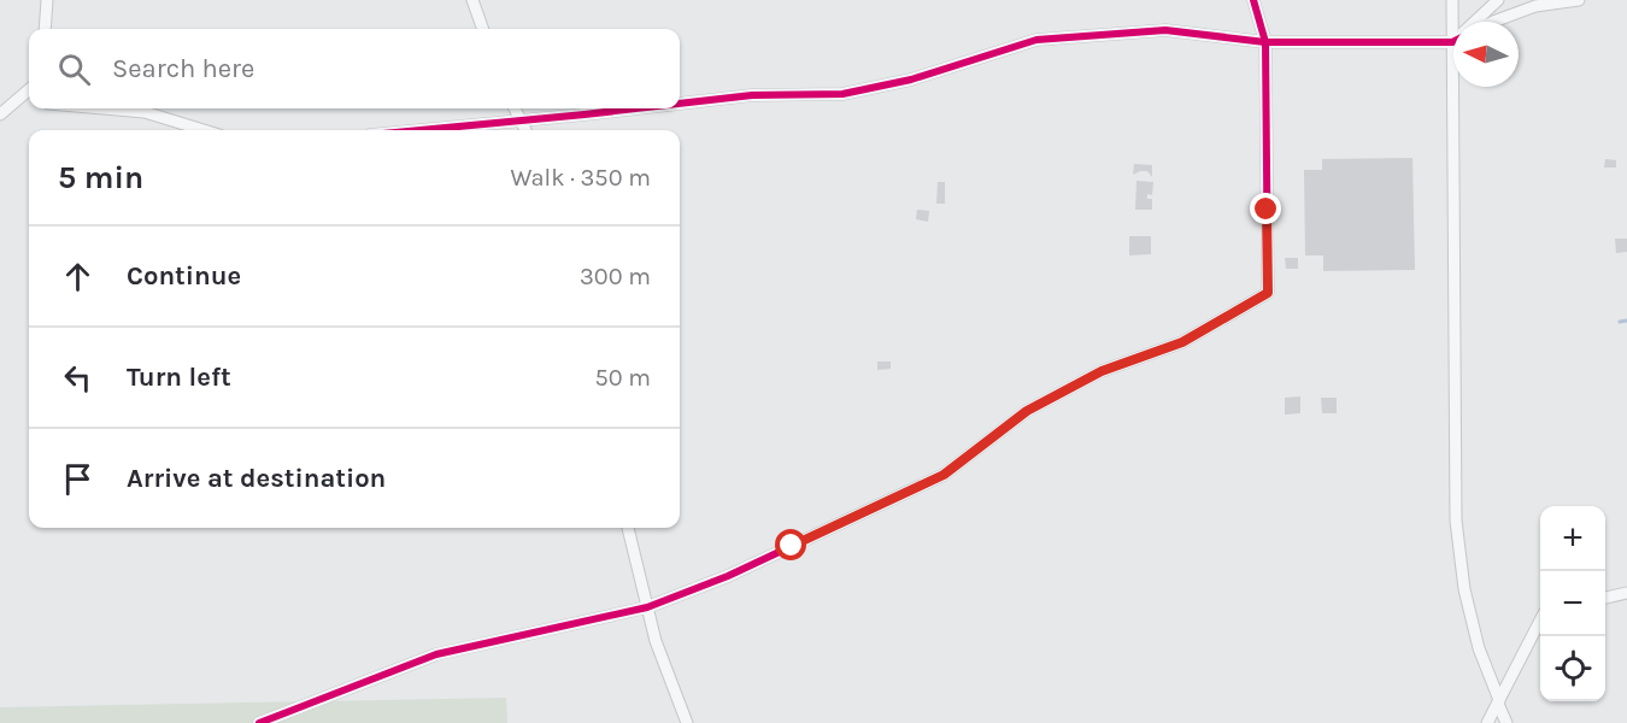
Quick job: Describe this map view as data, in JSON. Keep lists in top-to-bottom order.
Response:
{
  "north": "left",
  "page": {
    "search": "Search here",
    "heading": ["5 min", "Walk · 350 m"],
    "list": [
      ["Continue", "300 m"],
      ["Turn left", "50 m"],
      "Arrive at destination"
    ],
    "map_buttons": ["+", "−"]
  }
}
